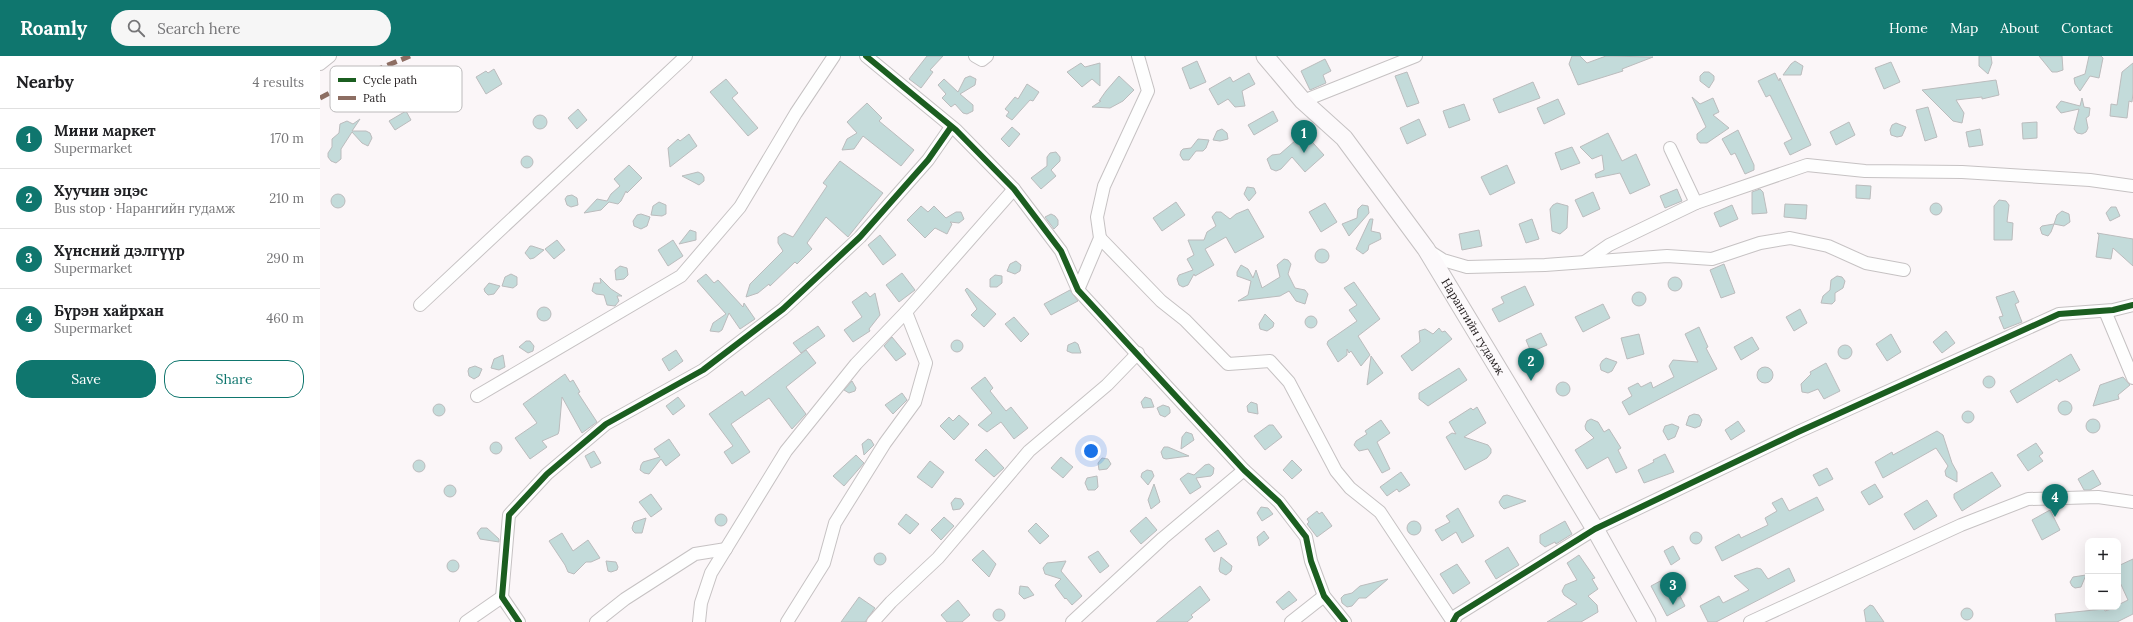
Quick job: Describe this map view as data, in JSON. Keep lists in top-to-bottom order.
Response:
{
  "streets": {
    "main road": ["Нарангийн гудамж"]
  },
  "legend": ["Cycle path", "Path"],
  "page": {
    "header": "Roamly",
    "search": "Search here",
    "nav": [
      "Home",
      "Map",
      "About",
      "Contact"
    ],
    "heading": ["Nearby", "4 results"],
    "list": [
      {
        "mark": "1",
        "name": "Мини маркет",
        "note": "Supermarket",
        "value": "170 m"
      },
      {
        "mark": "2",
        "name": "Хуучин эцэс",
        "note": "Bus stop · Нарангийн гудамж",
        "value": "210 m"
      },
      {
        "mark": "3",
        "name": "Хүнсний дэлгүүр",
        "note": "Supermarket",
        "value": "290 m"
      },
      {
        "mark": "4",
        "name": "Бүрэн хайрхан",
        "note": "Supermarket",
        "value": "460 m"
      }
    ],
    "pins": [
      "1",
      "2",
      "4",
      "3"
    ],
    "buttons": ["Save", "Share"],
    "map_buttons": ["+", "−"]
  }
}
